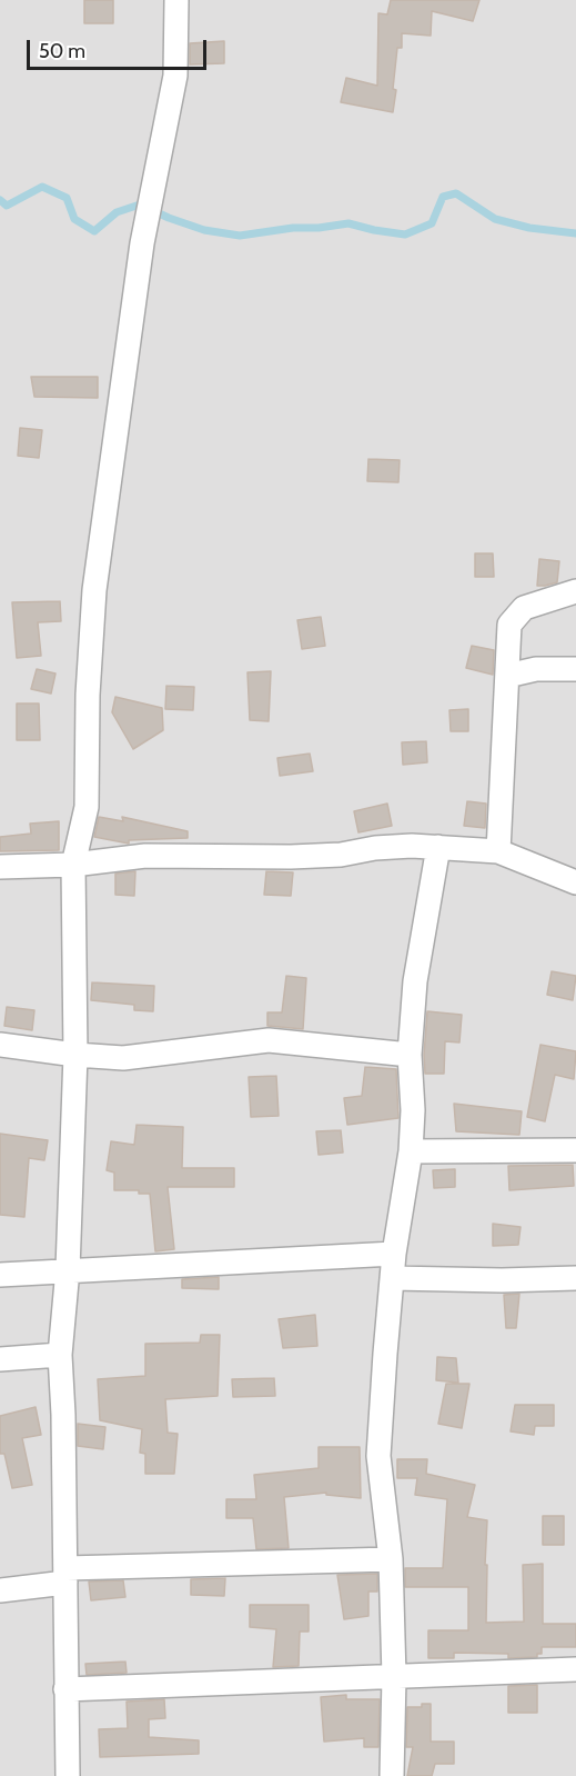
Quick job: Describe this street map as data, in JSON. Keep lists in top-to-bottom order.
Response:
{
  "scale_bar": "50 m"
}
